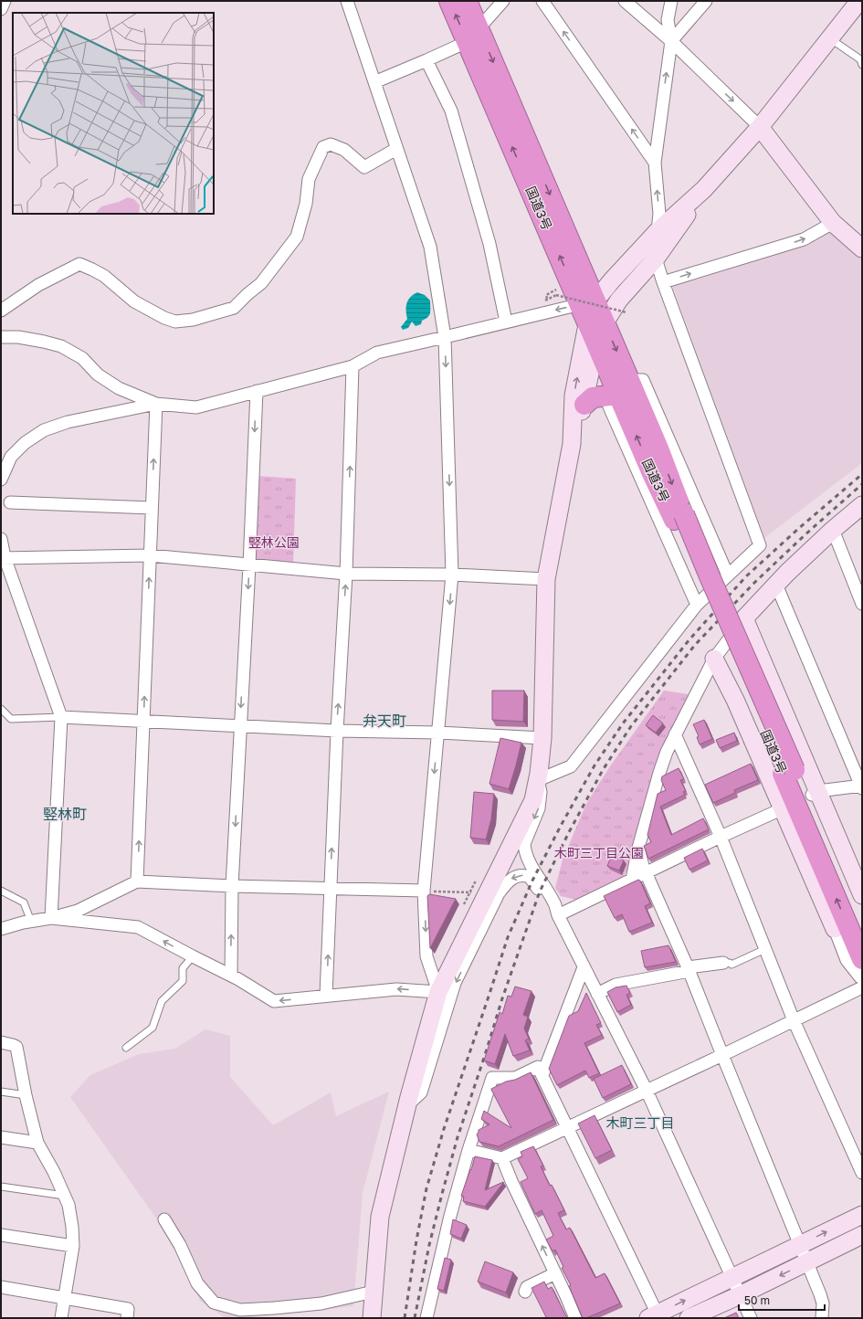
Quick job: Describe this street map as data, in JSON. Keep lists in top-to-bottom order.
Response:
{
  "streets": {
    "highway": ["国道3号"]
  },
  "districts": ["弁天町", "竪林町", "木町三丁目"],
  "parks": ["竪林公園", "木町三丁目公園"],
  "scale_bar": "50 m"
}
